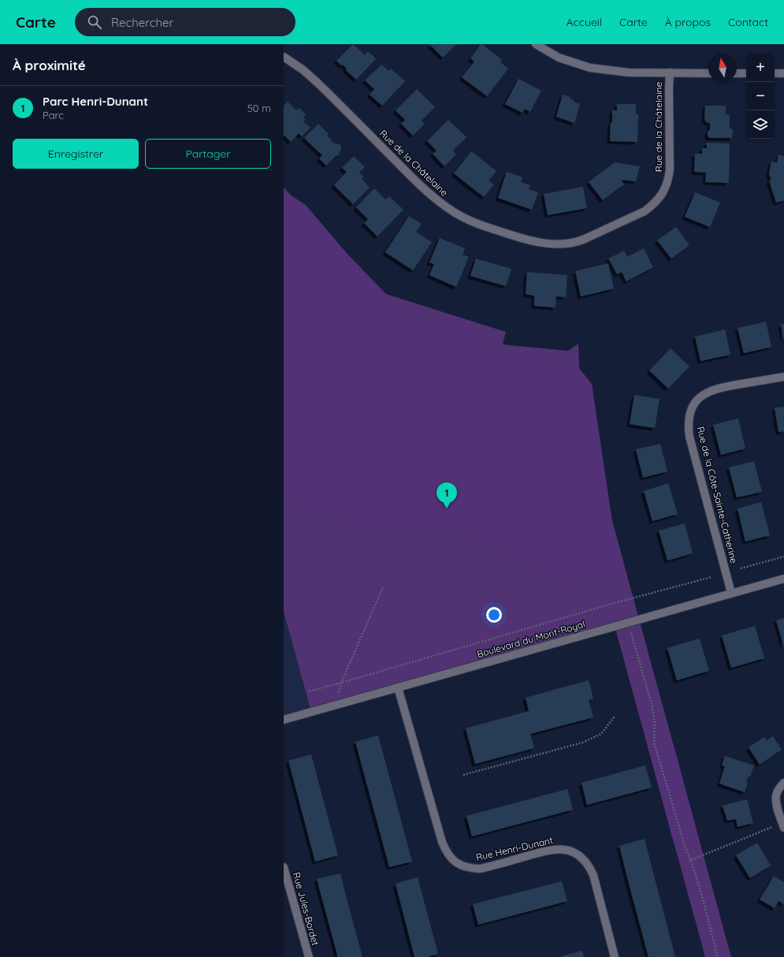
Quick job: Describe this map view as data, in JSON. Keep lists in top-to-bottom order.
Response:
{
  "streets": {
    "street": [
      "Rue de la Châtelaine",
      "Rue de la Côte-Sainte-Catherine",
      "Boulevard du Mont-Royal",
      "Rue Henri-Dunant",
      "Rue Jules-Bordet"
    ]
  },
  "crossings": [
    ["Rue de la Côte-Sainte-Catherine", "Boulevard du Mont-Royal"],
    ["Boulevard du Mont-Royal", "Rue Henri-Dunant"]
  ],
  "north": "top",
  "page": {
    "header": "Carte",
    "search": "Rechercher",
    "nav": [
      "Accueil",
      "Carte",
      "À propos",
      "Contact"
    ],
    "heading": "À proximité",
    "map_buttons": ["+", "−"],
    "list": [
      {
        "mark": "1",
        "name": "Parc Henri-Dunant",
        "note": "Parc",
        "value": "50 m"
      }
    ],
    "buttons": ["Enregistrer", "Partager"],
    "pins": "1"
  }
}
